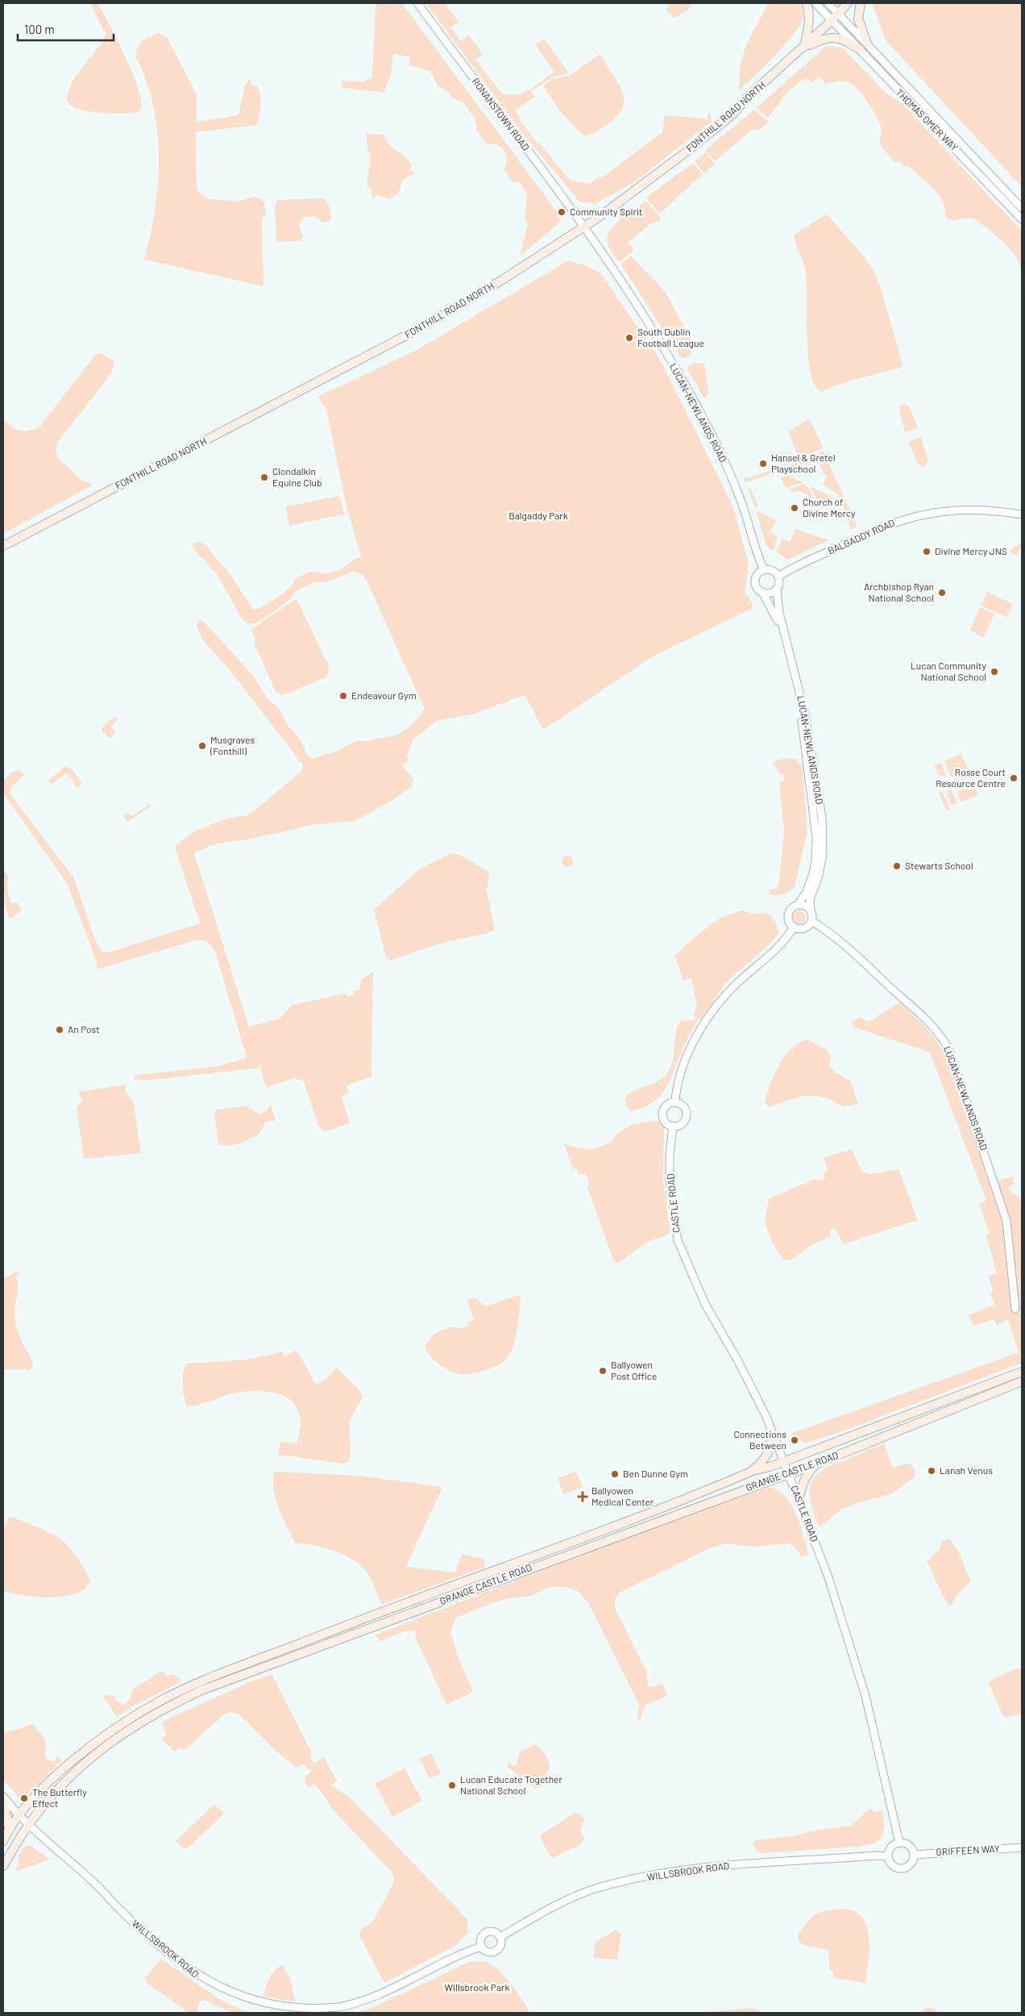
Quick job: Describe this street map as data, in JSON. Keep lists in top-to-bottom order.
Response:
{
  "streets": {
    "main road": ["FONTHILL ROAD NORTH", "GRANGE CASTLE ROAD"],
    "street": [
      "RONANSTOWN ROAD",
      "THOMAS OMER WAY",
      "LUCAN-NEWLANDS ROAD",
      "BALGADDY ROAD",
      "CASTLE ROAD",
      "GRIFFEEN WAY",
      "WILLSBROOK ROAD"
    ]
  },
  "crossings": [
    ["RONANSTOWN ROAD", "FONTHILL ROAD NORTH"],
    ["RONANSTOWN ROAD", "LUCAN-NEWLANDS ROAD"],
    ["FONTHILL ROAD NORTH", "THOMAS OMER WAY"],
    ["FONTHILL ROAD NORTH", "LUCAN-NEWLANDS ROAD"],
    ["LUCAN-NEWLANDS ROAD", "BALGADDY ROAD"],
    ["CASTLE ROAD", "GRANGE CASTLE ROAD"],
    ["CASTLE ROAD", "GRIFFEEN WAY"],
    ["CASTLE ROAD", "WILLSBROOK ROAD"],
    ["GRANGE CASTLE ROAD", "WILLSBROOK ROAD"],
    ["GRIFFEEN WAY", "WILLSBROOK ROAD"]
  ],
  "parks": ["Balgaddy Park", "Willsbrook Park"],
  "places": {
    "other": [
      "Community Spirit",
      "South Dublin Football League",
      "Hansel & Gretel Playschool",
      "Clondalkin Equine Club",
      "Church of Divine Mercy",
      "Divine Mercy JNS",
      "Archbishop Ryan National School",
      "Lucan Community National School",
      "Endeavour Gym",
      "Musgraves (Fonthill)",
      "Rosse Court Resource Centre",
      "Stewarts School",
      "An Post",
      "Ballyowen Post Office",
      "Connections Between",
      "Lanah Venus",
      "Ben Dunne Gym",
      "Lucan Educate Together National School",
      "The Butterfly Effect"
    ],
    "health": ["Ballyowen Medical Center"]
  },
  "scale_bar": "100 m"
}
